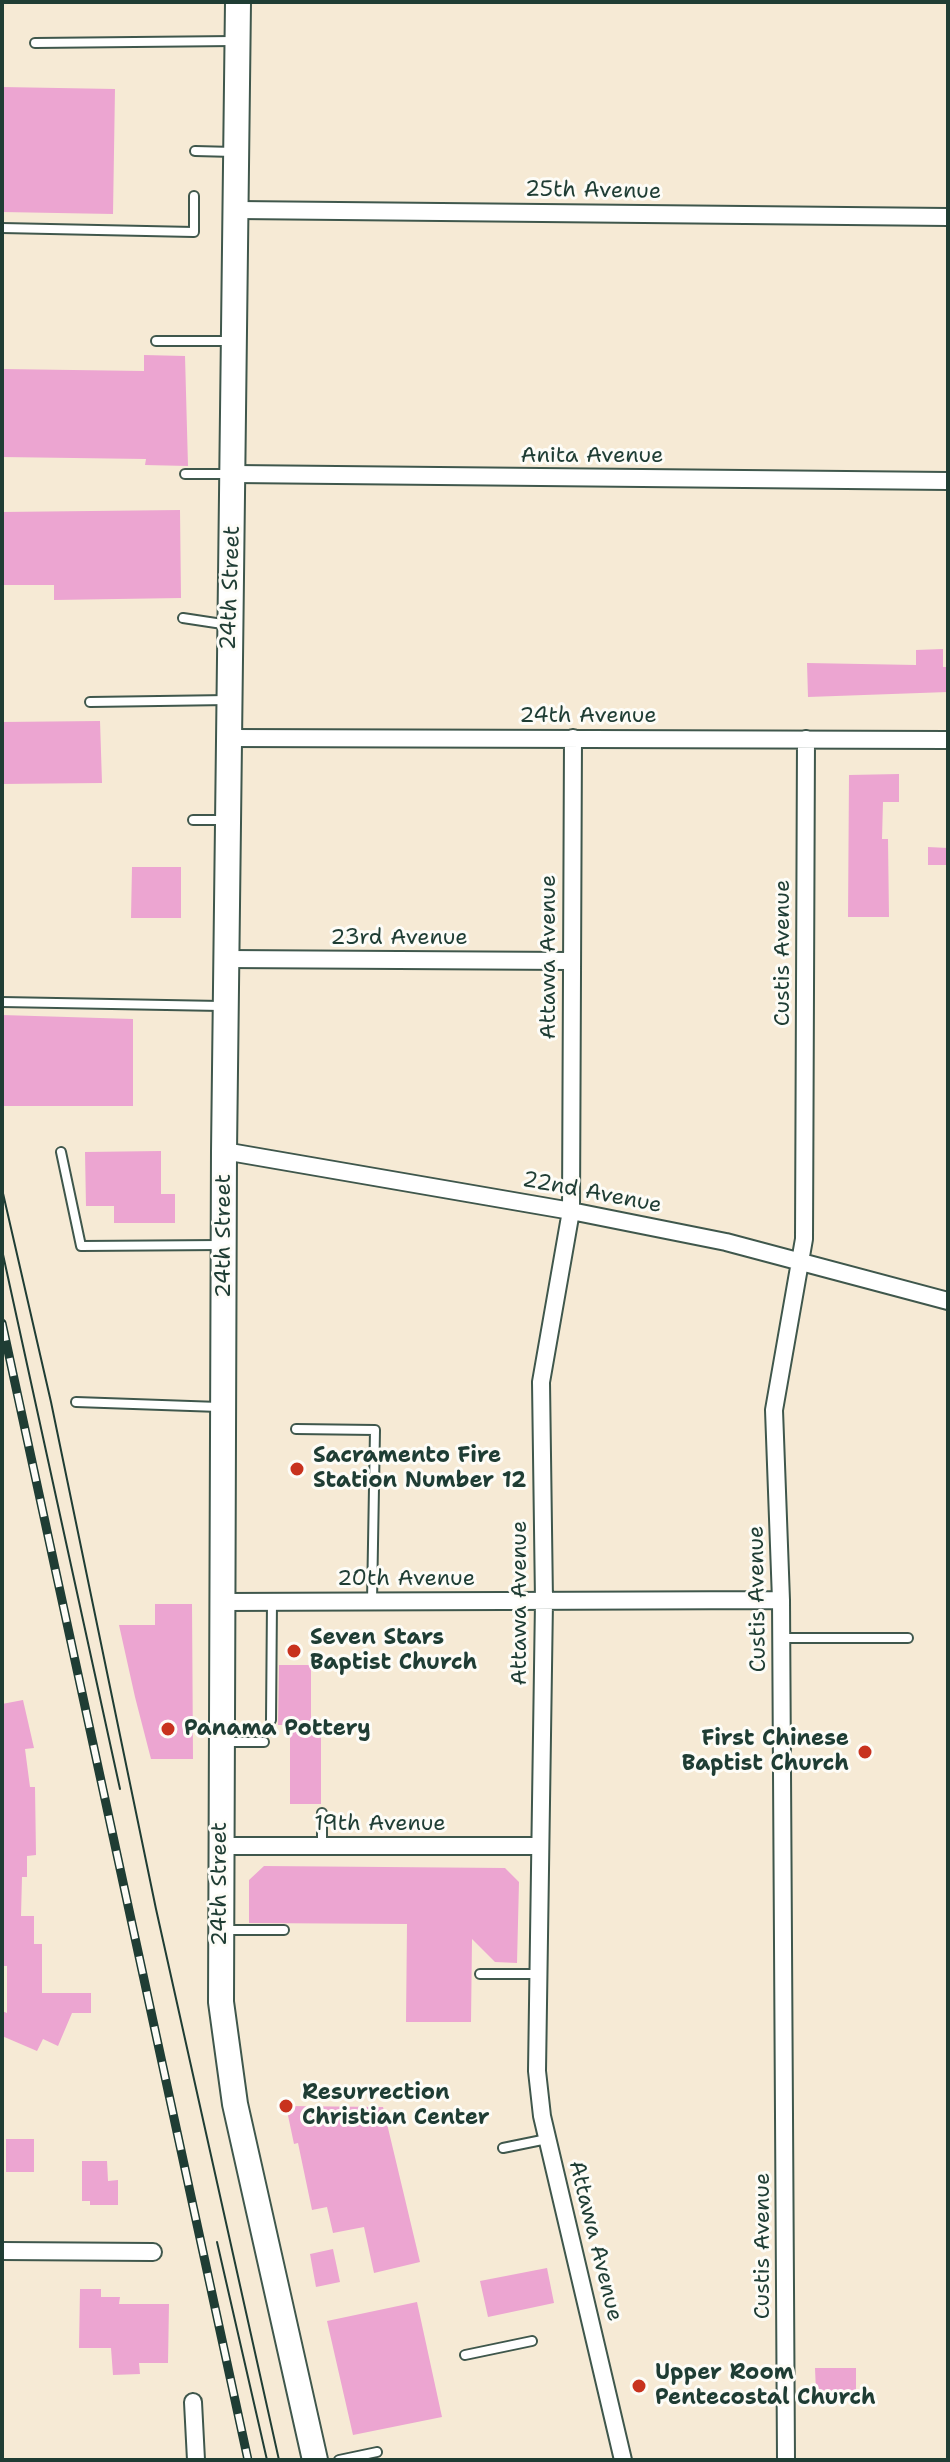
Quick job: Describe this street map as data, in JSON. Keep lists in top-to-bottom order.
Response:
{
  "streets": {
    "street": [
      "25th Avenue",
      "Anita Avenue",
      "24th Street",
      "24th Avenue",
      "23rd Avenue",
      "Custis Avenue",
      "Attawa Avenue",
      "22nd Avenue",
      "20th Avenue",
      "19th Avenue"
    ]
  },
  "crossings": [
    ["25th Avenue", "24th Street"],
    ["Anita Avenue", "24th Street"],
    ["24th Street", "24th Avenue"],
    ["24th Street", "23rd Avenue"],
    ["24th Street", "22nd Avenue"],
    ["24th Street", "20th Avenue"],
    ["24th Street", "19th Avenue"],
    ["24th Avenue", "Custis Avenue"],
    ["24th Avenue", "Attawa Avenue"],
    ["23rd Avenue", "Attawa Avenue"],
    ["Custis Avenue", "22nd Avenue"],
    ["Custis Avenue", "20th Avenue"],
    ["Attawa Avenue", "22nd Avenue"],
    ["Attawa Avenue", "20th Avenue"],
    ["Attawa Avenue", "19th Avenue"]
  ],
  "places": [
    "Sacramento Fire Station Number 12",
    "Seven Stars Baptist Church",
    "Panama Pottery",
    "First Chinese Baptist Church",
    "Resurrection Christian Center",
    "Upper Room Pentecostal Church"
  ]
}
